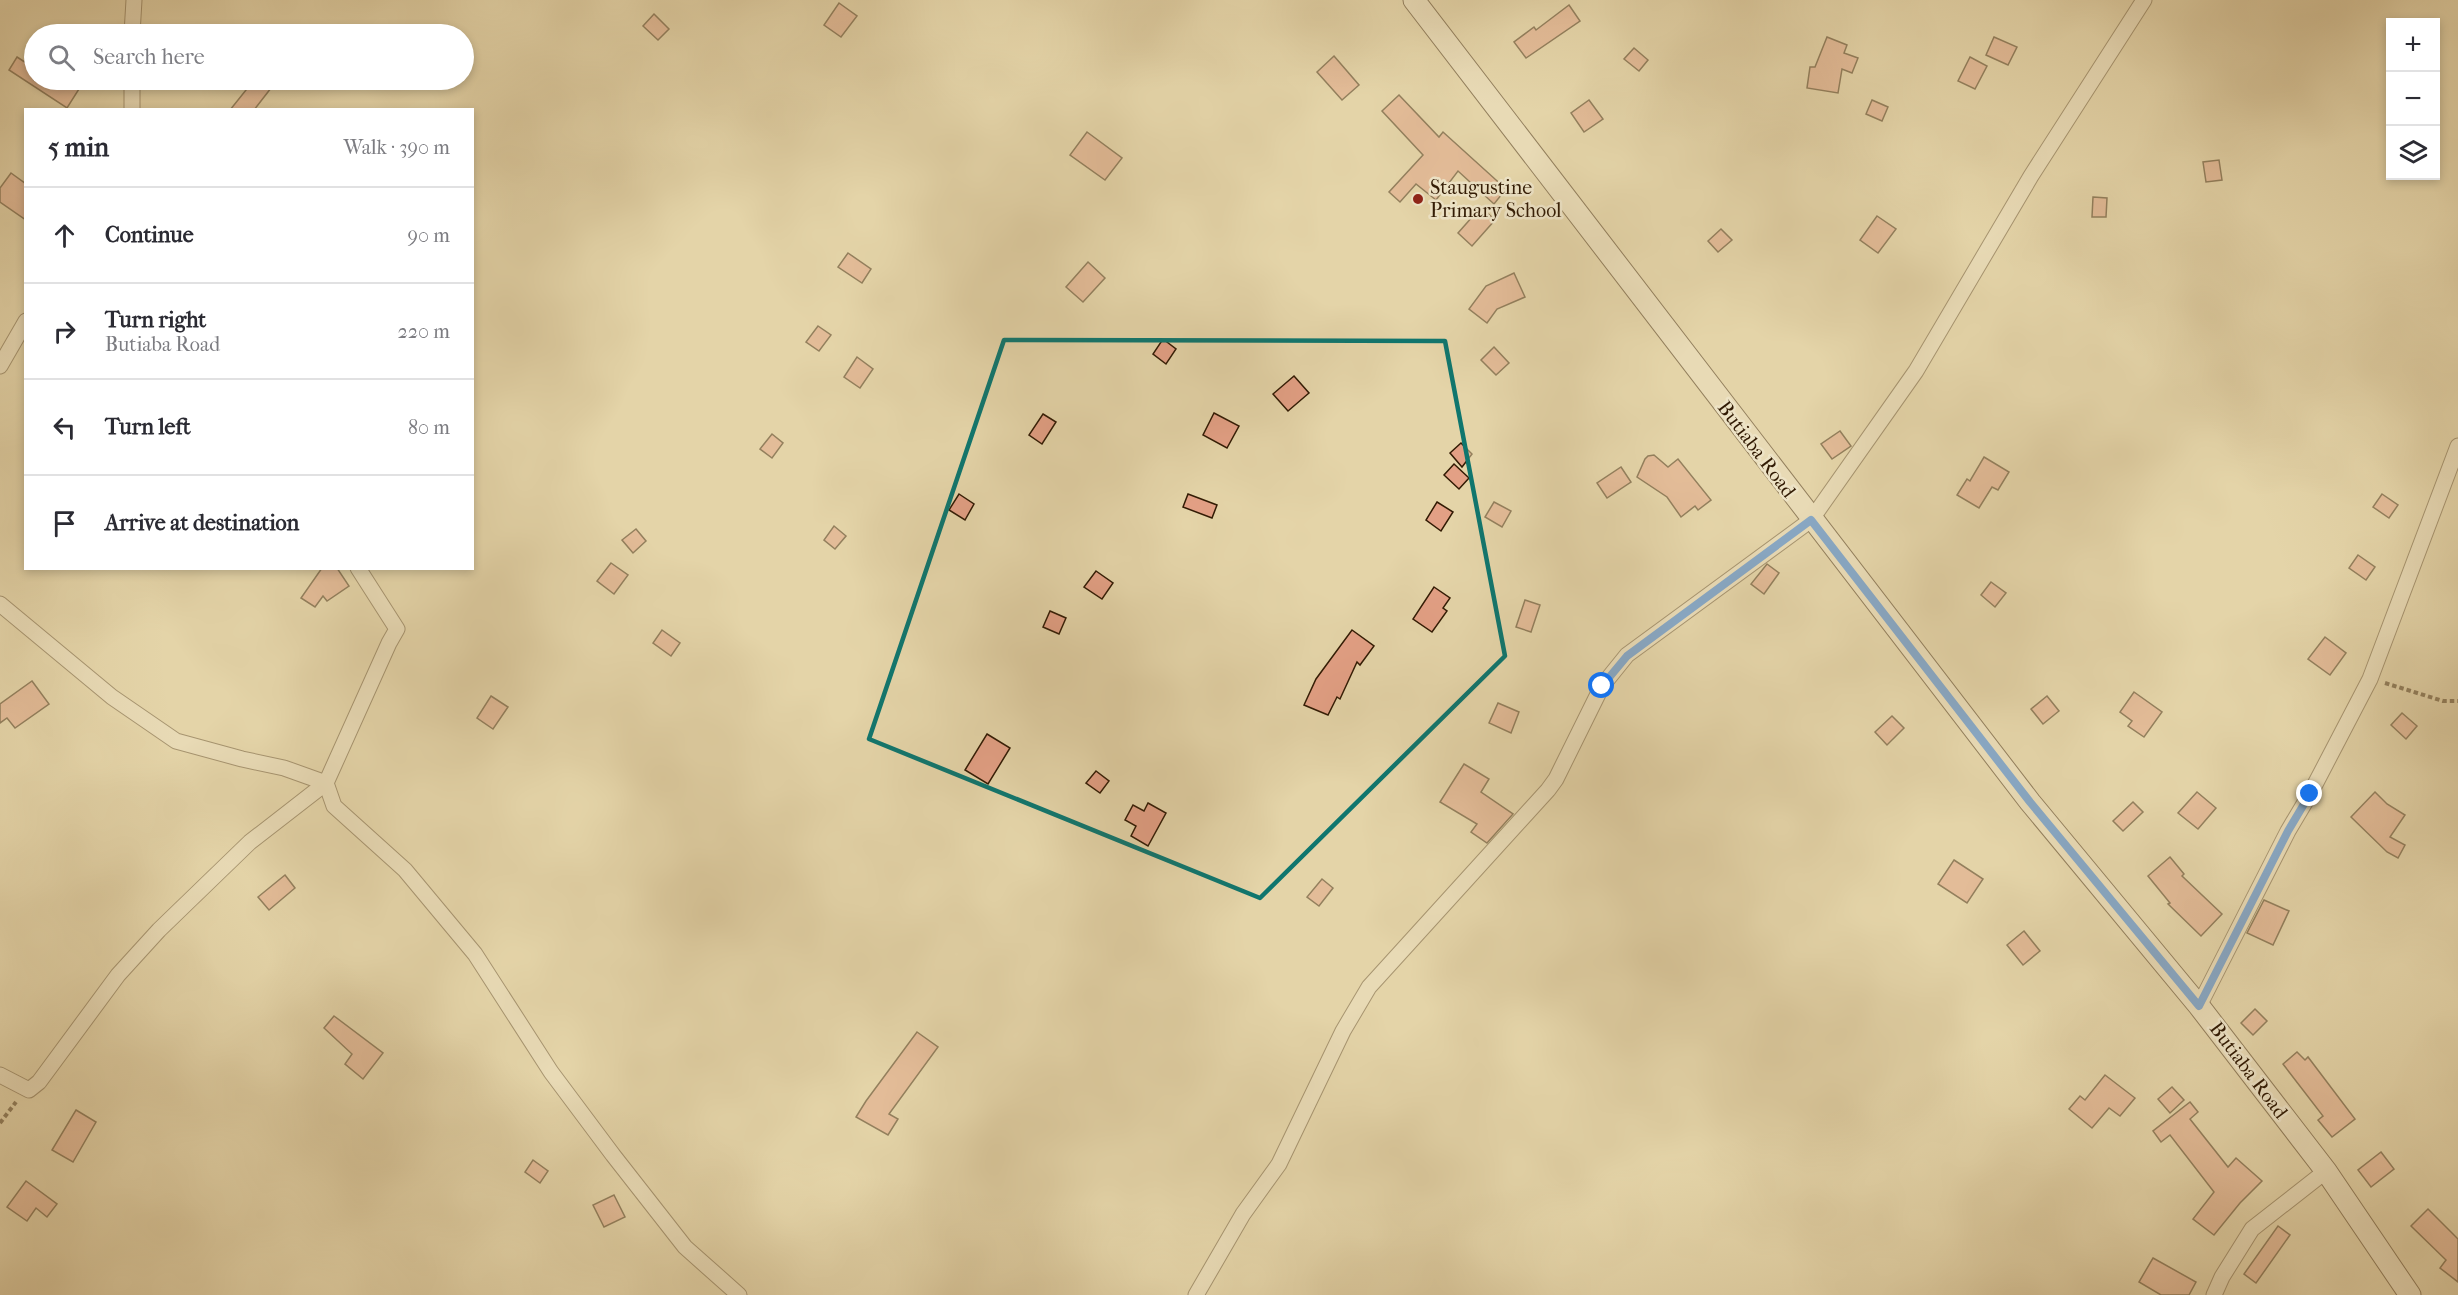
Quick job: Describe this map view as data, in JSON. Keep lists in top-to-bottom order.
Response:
{
  "streets": {
    "main road": ["Butiaba Road"]
  },
  "places": ["Staugustine Primary School"],
  "page": {
    "map_buttons": ["+", "−"],
    "search": "Search here",
    "heading": ["5 min", "Walk · 390 m"],
    "list": [
      ["Continue", "90 m"],
      ["Turn right", "Butiaba Road", "220 m"],
      ["Turn left", "80 m"],
      "Arrive at destination"
    ]
  }
}
